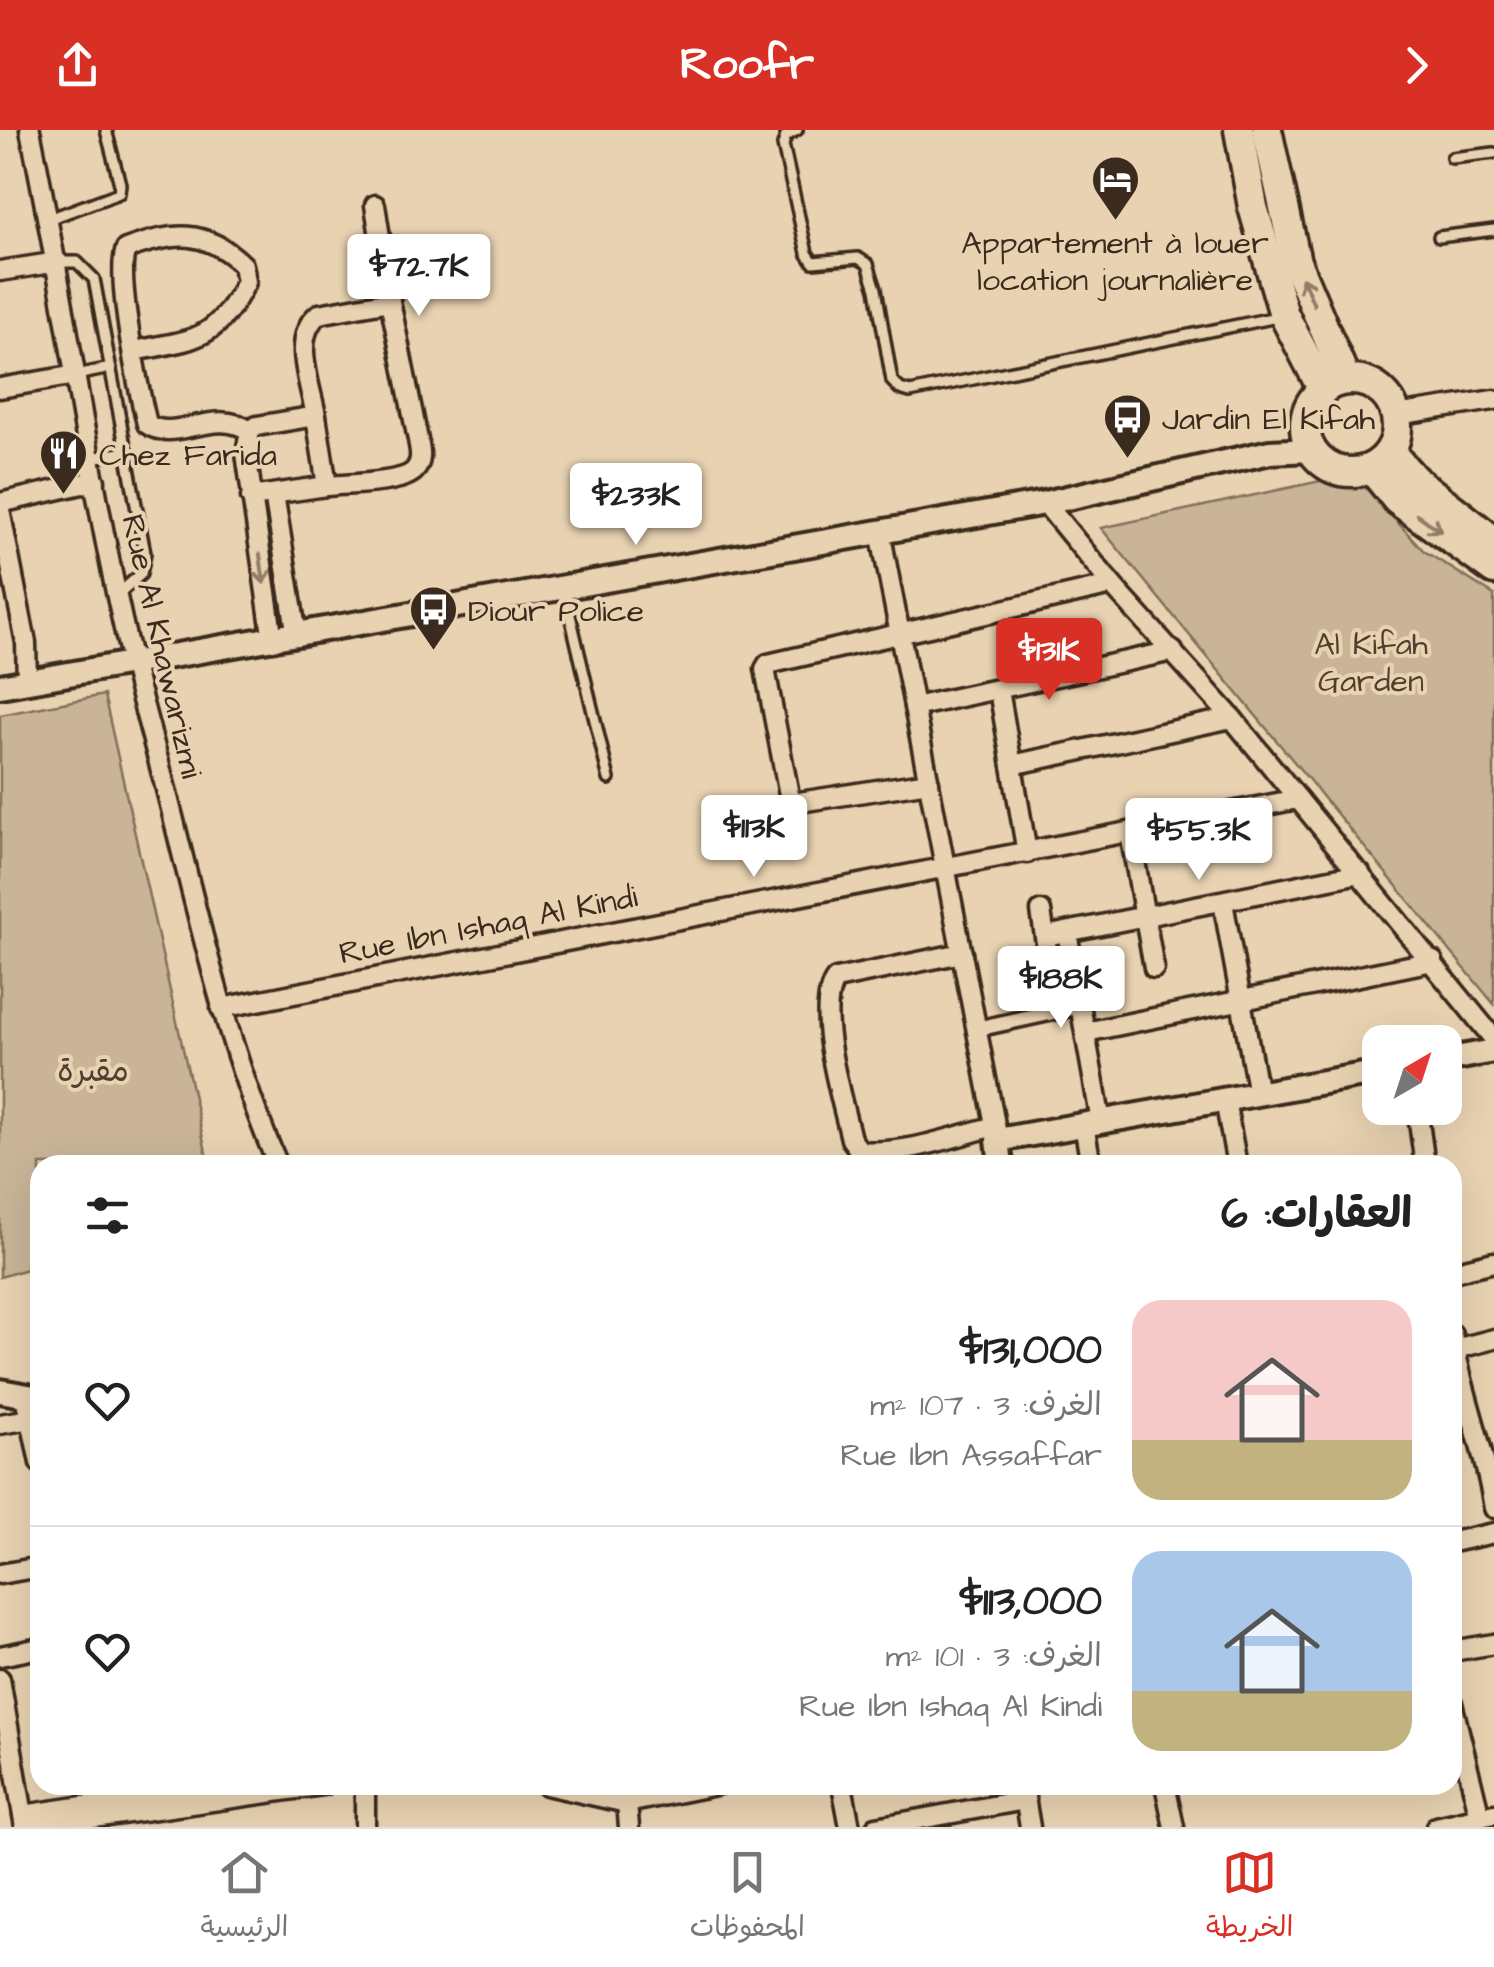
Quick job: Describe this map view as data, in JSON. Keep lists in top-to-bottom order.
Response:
{
  "streets": {
    "street": ["Rue Al Khawarizmi", "Rue Ibn Ishaq Al Kindi"]
  },
  "crossings": [
    ["Rue Al Khawarizmi", "Rue Ibn Ishaq Al Kindi"]
  ],
  "parks": ["Al Kifah Garden", "مقبرة"],
  "places": {
    "hotel": ["Appartement à louer location journalière"],
    "bus stop": ["Jardin El Kifah", "Diour Police"],
    "restaurant": ["Chez Farida"]
  },
  "north": "top right",
  "page": {
    "header": "Roofr",
    "price": [
      "$72.7K",
      "$233K",
      "$131K",
      "$113K",
      "$55.3K",
      "$188K"
    ],
    "heading": "العقارات: 6",
    "list": [
      {
        "name": "$131,000",
        "note": "الغرف: 3 · 107 m² · Rue Ibn Assaffar"
      },
      {
        "name": "$113,000",
        "note": "الغرف: 3 · 101 m² · Rue Ibn Ishaq Al Kindi"
      }
    ],
    "tabs": ["الخريطة", "المحفوظات", "الرئيسية"]
  }
}
